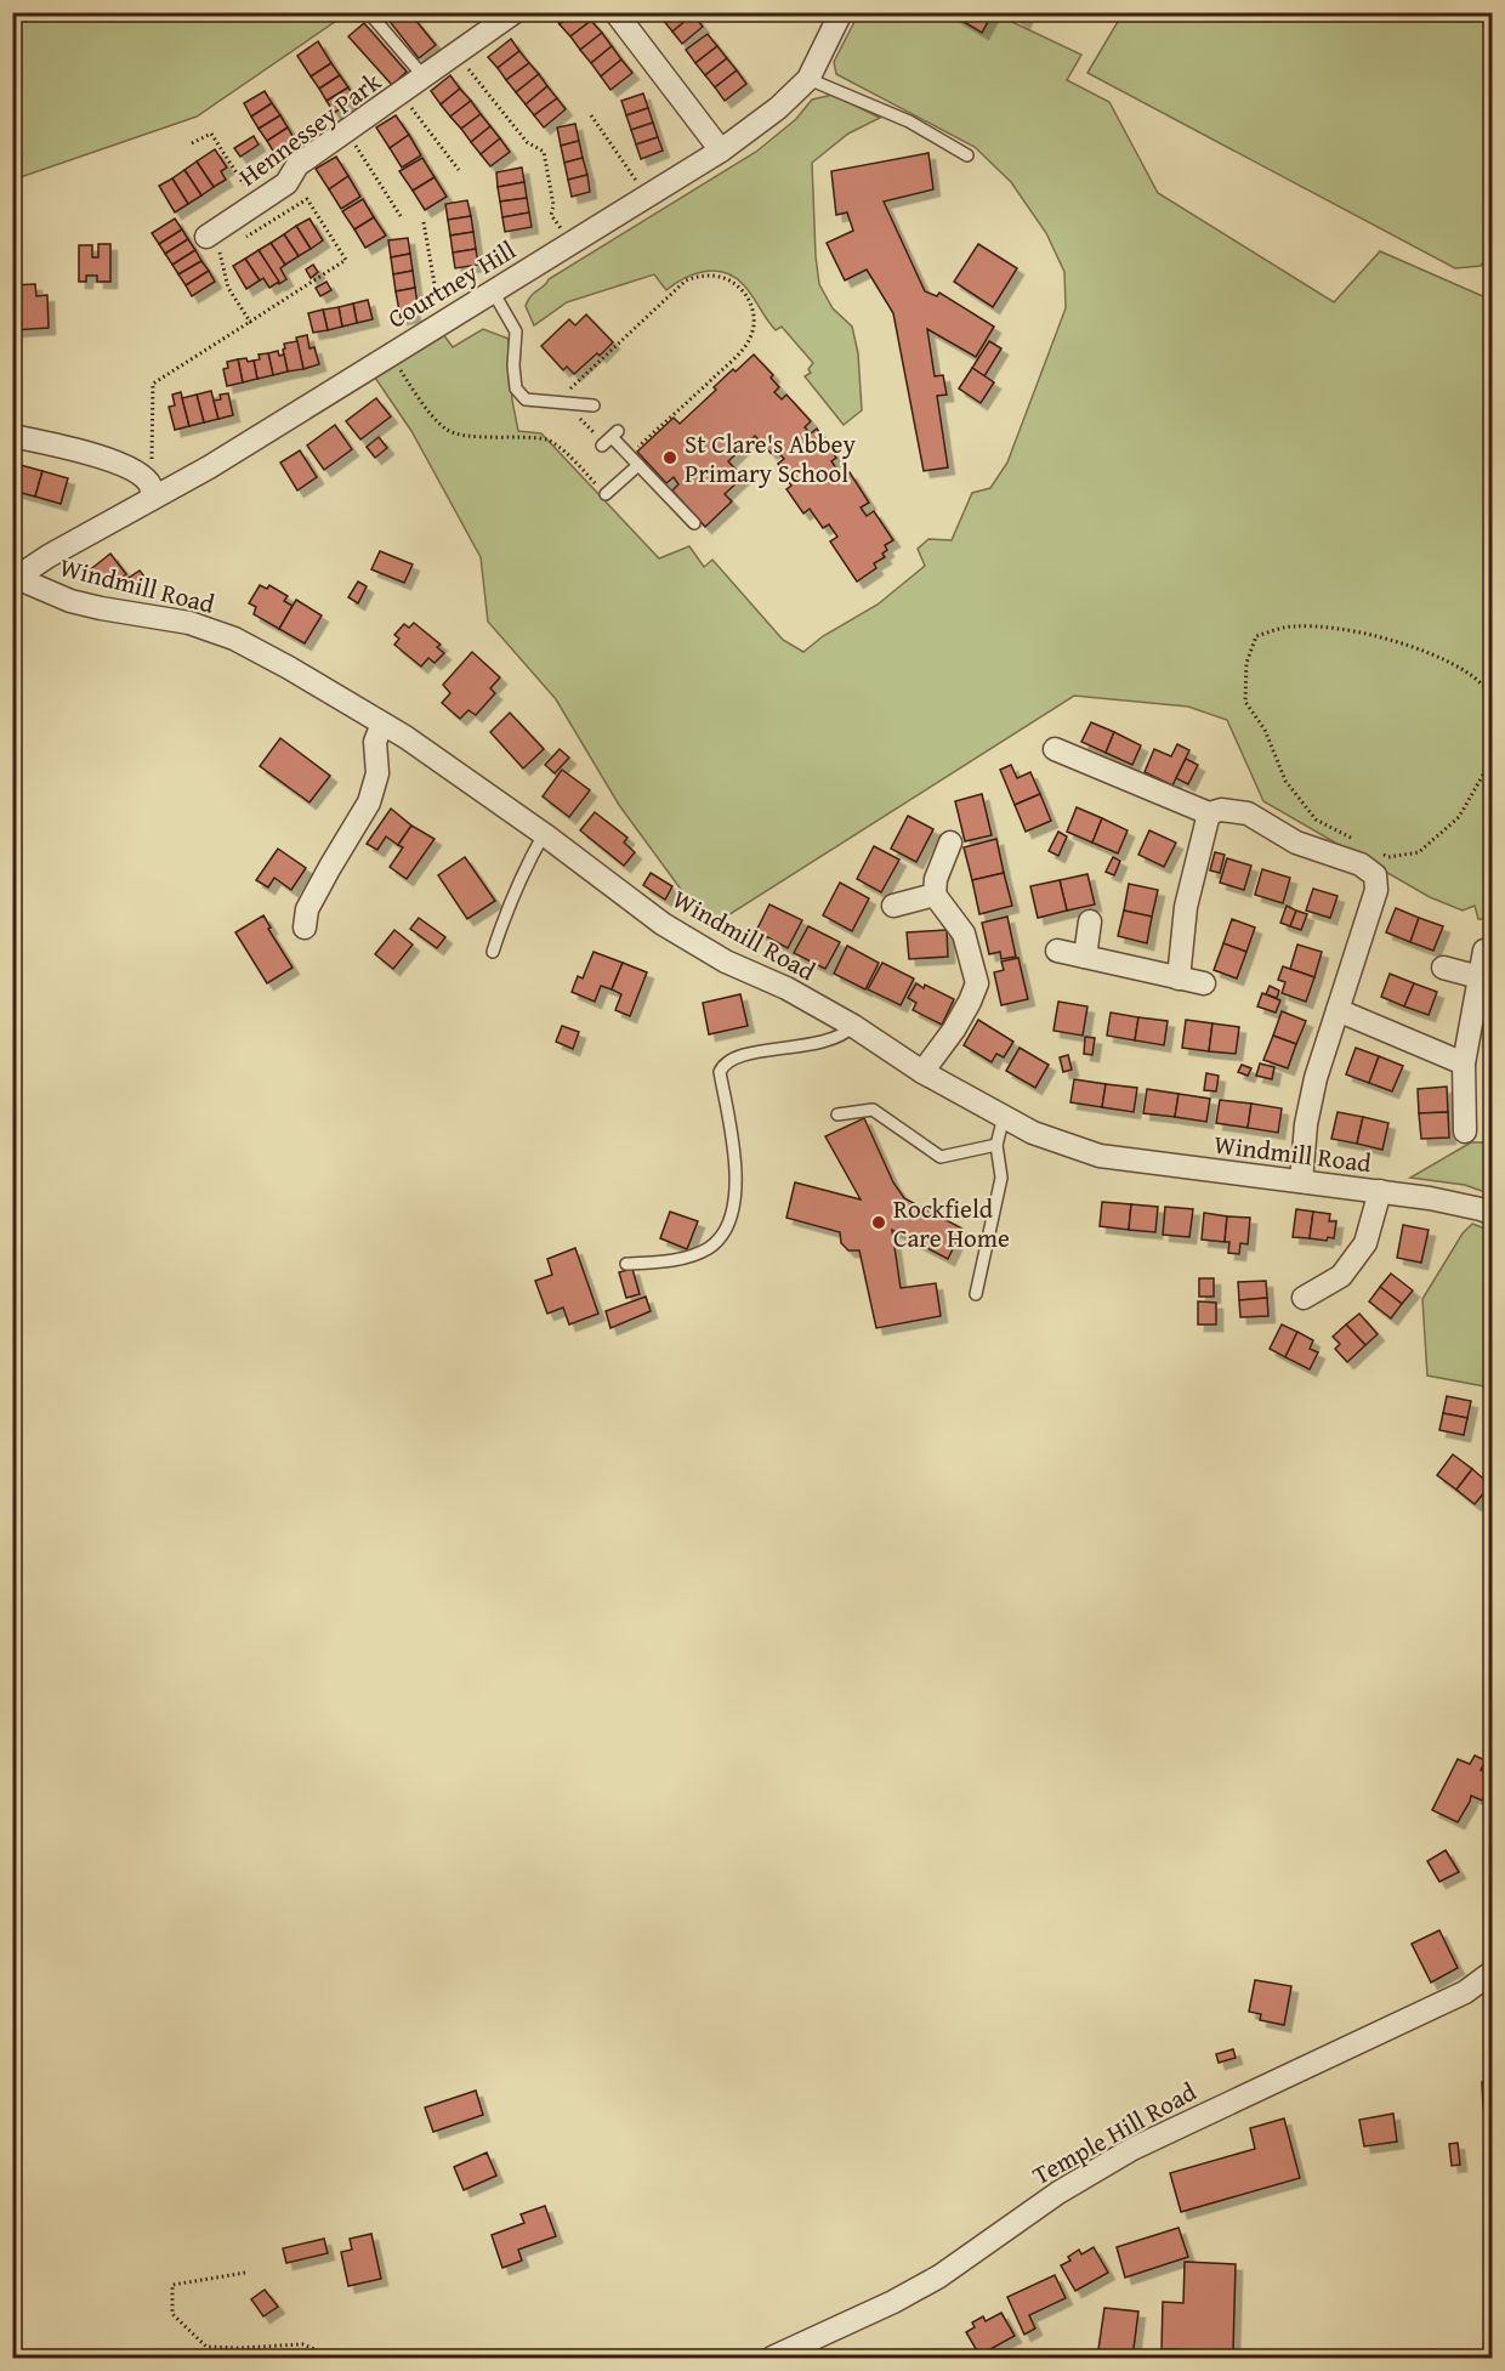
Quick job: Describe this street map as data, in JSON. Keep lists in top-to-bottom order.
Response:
{
  "streets": {
    "street": [
      "Hennessey Park",
      "Courtney Hill",
      "Windmill Road",
      "Temple Hill Road"
    ]
  },
  "crossings": [
    ["Courtney Hill", "Windmill Road"]
  ],
  "places": ["St Clare's Abbey Primary School", "Rockfield Care Home"]
}
